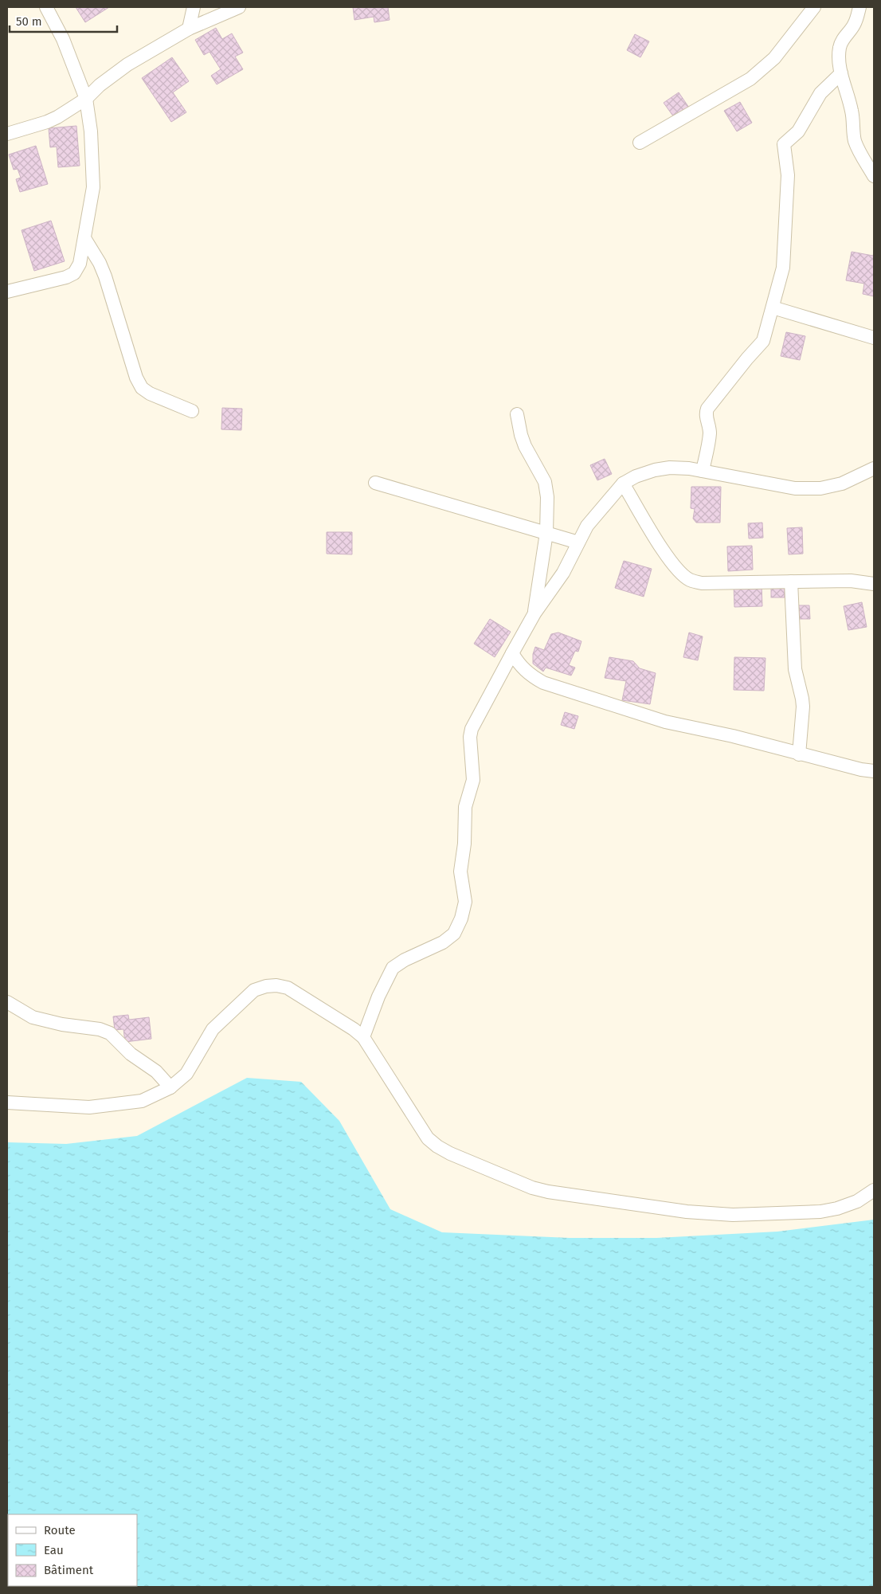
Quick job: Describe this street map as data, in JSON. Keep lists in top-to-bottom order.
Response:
{
  "legend": ["Route", "Eau", "Bâtiment"],
  "scale_bar": "50 m"
}
